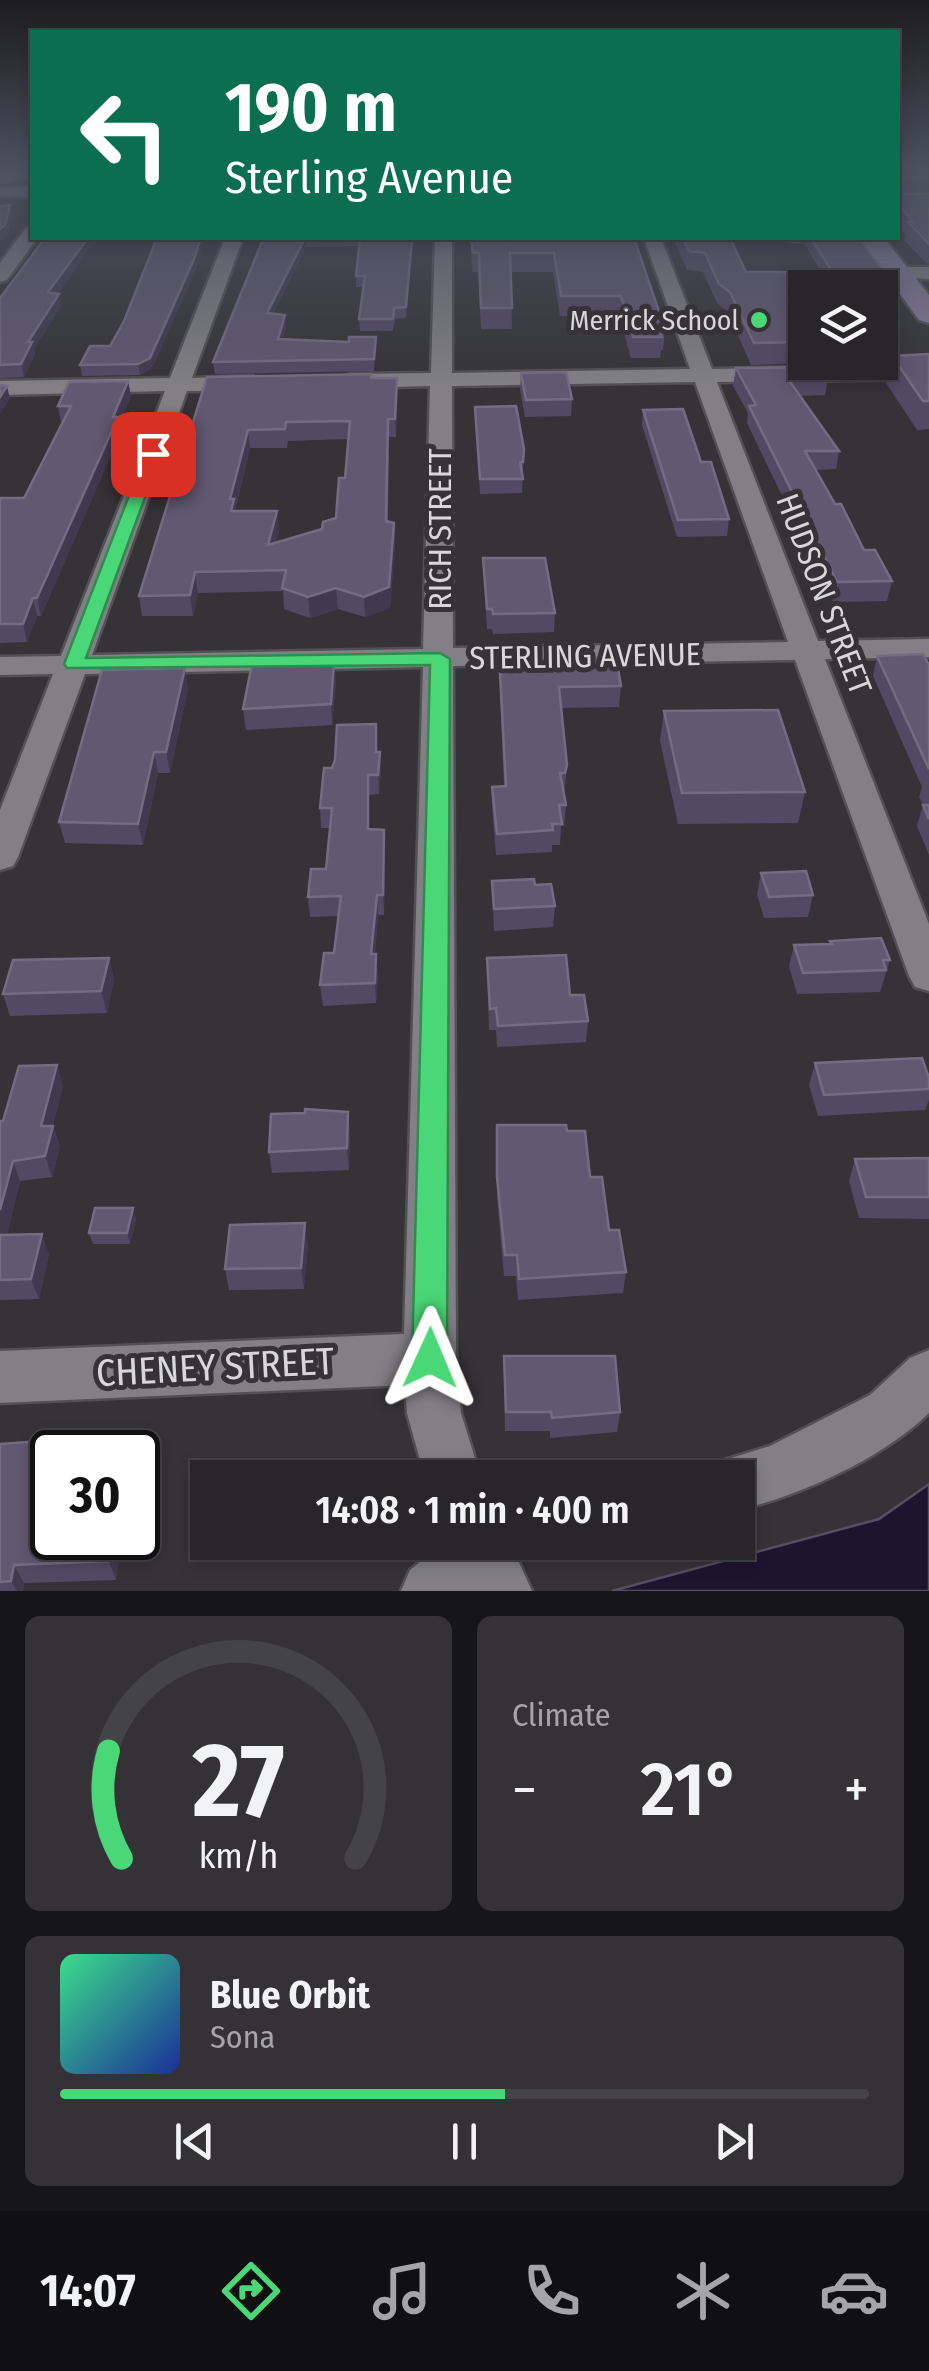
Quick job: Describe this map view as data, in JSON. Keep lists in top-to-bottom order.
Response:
{
  "streets": {
    "street": [
      "RICH STREET",
      "HUDSON STREET",
      "STERLING AVENUE",
      "CHENEY STREET"
    ]
  },
  "crossings": [
    ["RICH STREET", "STERLING AVENUE"],
    ["RICH STREET", "CHENEY STREET"],
    ["HUDSON STREET", "STERLING AVENUE"]
  ],
  "places": ["Merrick School"],
  "page": {
    "turn": ["190 m", "Sterling Avenue"],
    "limit": "30",
    "trip": "14:08 · 1 min · 400 m",
    "tile": "Climate",
    "heat": ["−", "21°", "+"],
    "song": ["Blue Orbit", "Sona"],
    "tabs": "14:07",
    "gauge": ["27", "km/h"]
  }
}
